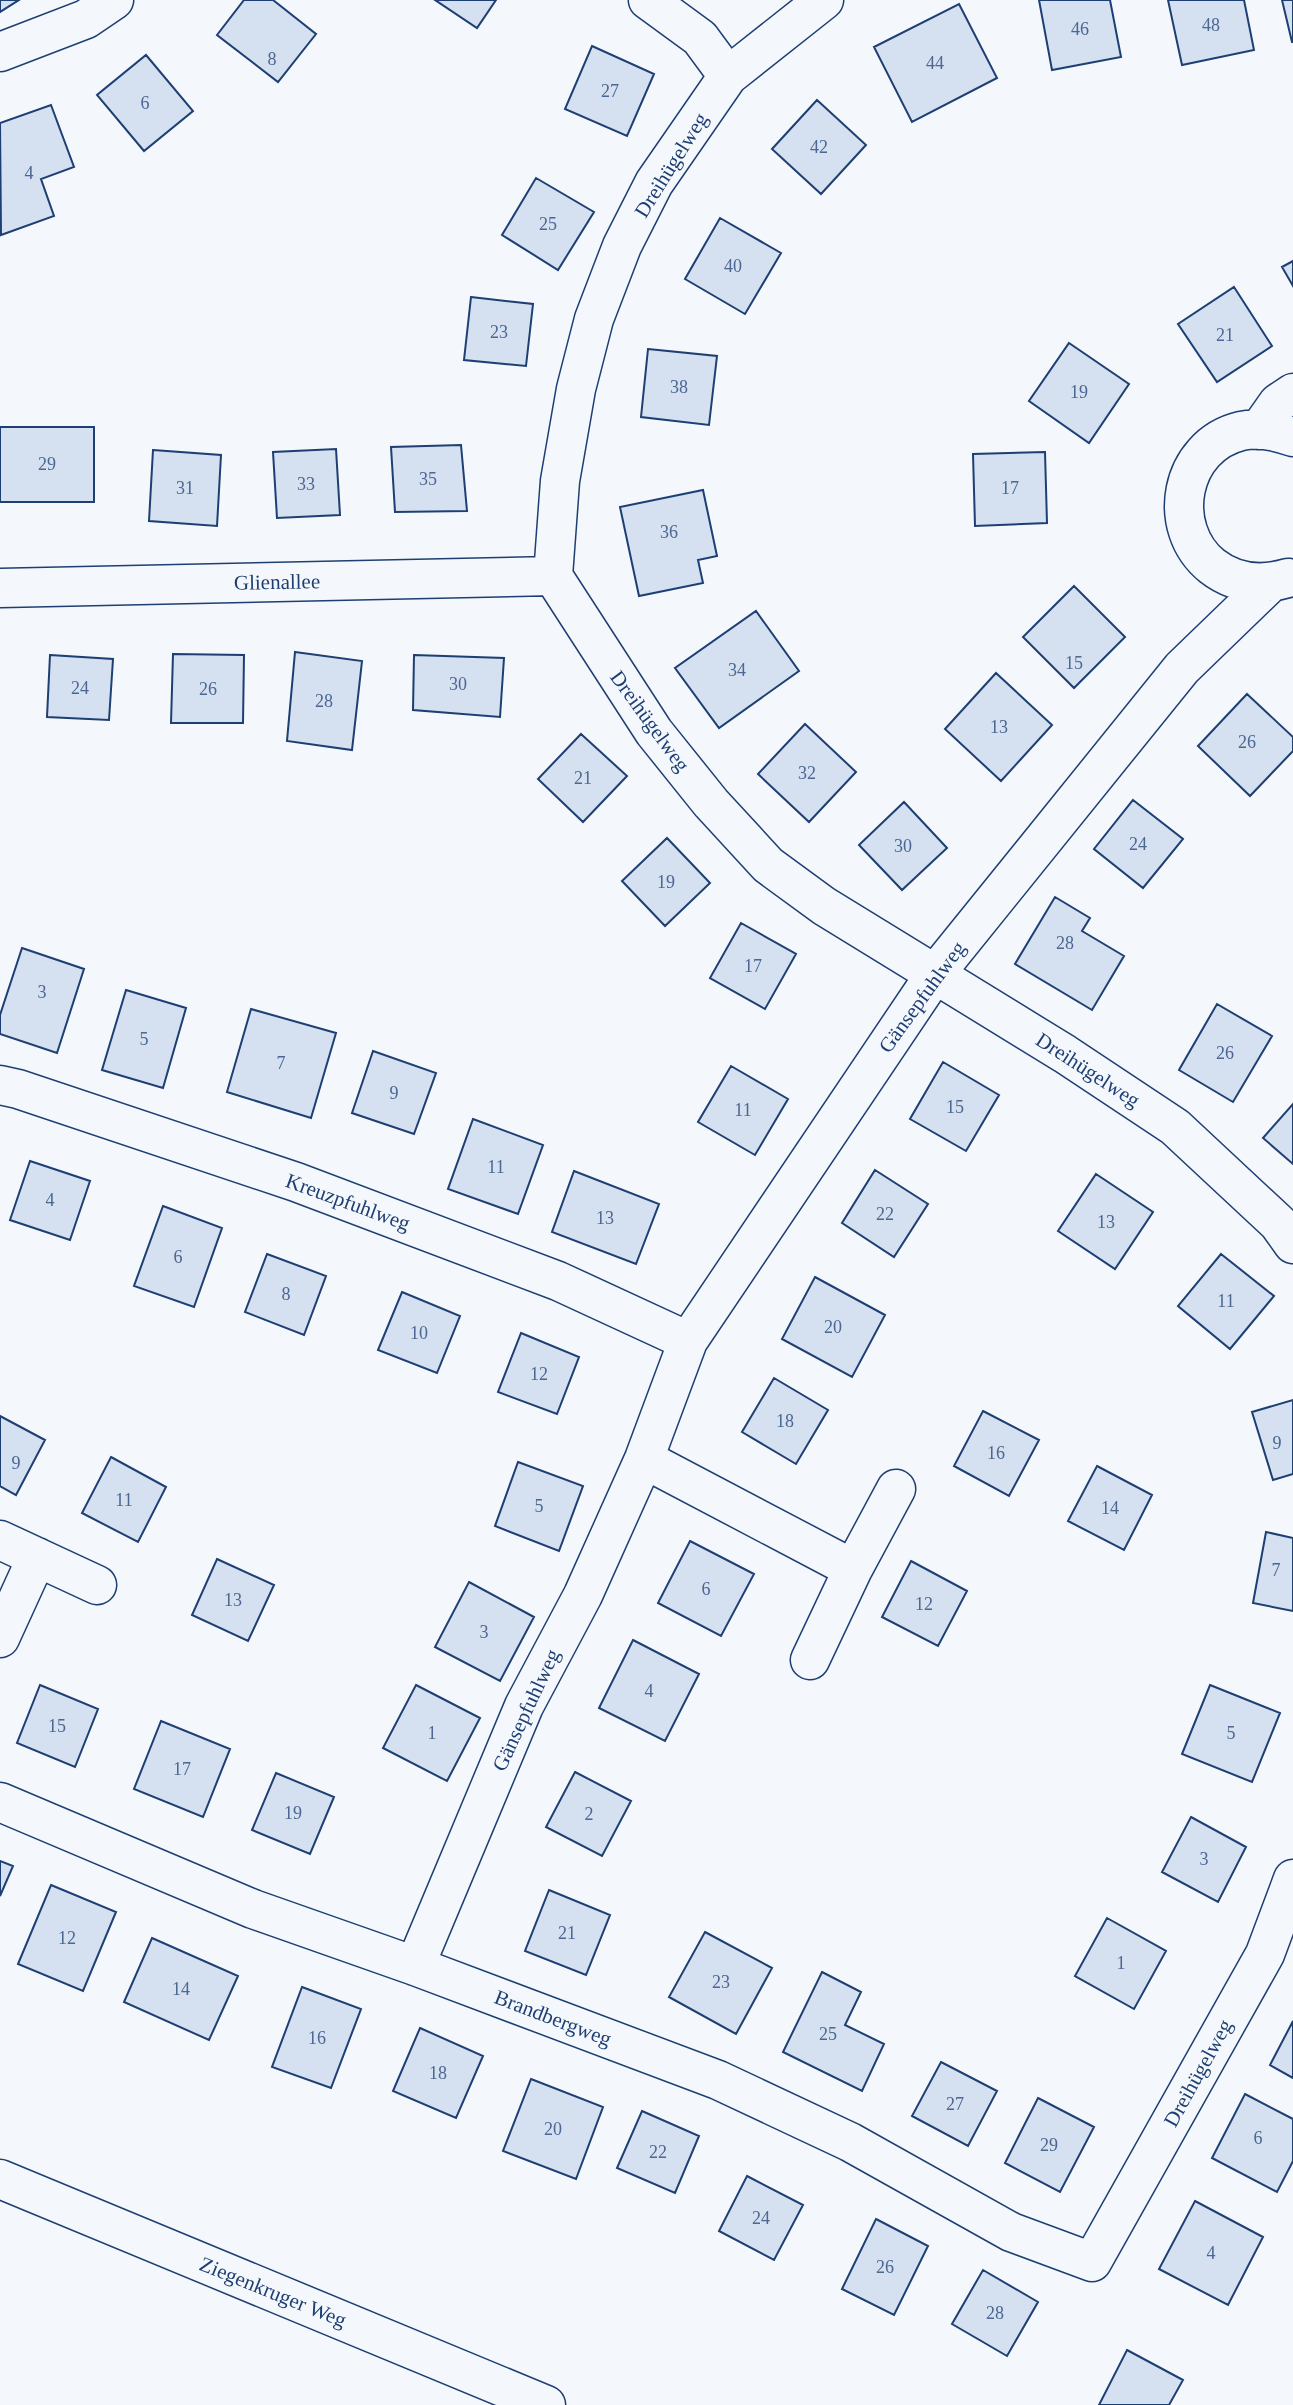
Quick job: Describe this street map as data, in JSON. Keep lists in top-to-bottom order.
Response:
{
  "streets": {
    "street": [
      "Dreihügelweg",
      "Glienallee",
      "Gänsepfuhlweg",
      "Kreuzpfuhlweg",
      "Brandbergweg",
      "Ziegenkruger Weg"
    ]
  },
  "crossings": [
    ["Dreihügelweg", "Glienallee"],
    ["Dreihügelweg", "Gänsepfuhlweg"],
    ["Dreihügelweg", "Brandbergweg"],
    ["Gänsepfuhlweg", "Kreuzpfuhlweg"],
    ["Gänsepfuhlweg", "Brandbergweg"]
  ],
  "house_numbers": [
    "48",
    "46",
    "8",
    "44",
    "27",
    "6",
    "42",
    "4",
    "25",
    "40",
    "23",
    "21",
    "38",
    "19",
    "29",
    "35",
    "33",
    "31",
    "17",
    "36",
    "15",
    "34",
    "30",
    "24",
    "26",
    "28",
    "13",
    "26",
    "32",
    "21",
    "24",
    "30",
    "19",
    "28",
    "17",
    "3",
    "5",
    "26",
    "7",
    "9",
    "15",
    "11",
    "11",
    "4",
    "22",
    "13",
    "13",
    "6",
    "8",
    "11",
    "20",
    "10",
    "12",
    "18",
    "9",
    "16",
    "9",
    "11",
    "5",
    "14",
    "7",
    "6",
    "13",
    "12",
    "3",
    "4",
    "15",
    "1",
    "5",
    "17",
    "19",
    "2",
    "3",
    "21",
    "12",
    "1",
    "23",
    "14",
    "25",
    "16",
    "18",
    "27",
    "20",
    "6",
    "29",
    "22",
    "24",
    "4",
    "26",
    "28"
  ]
}
